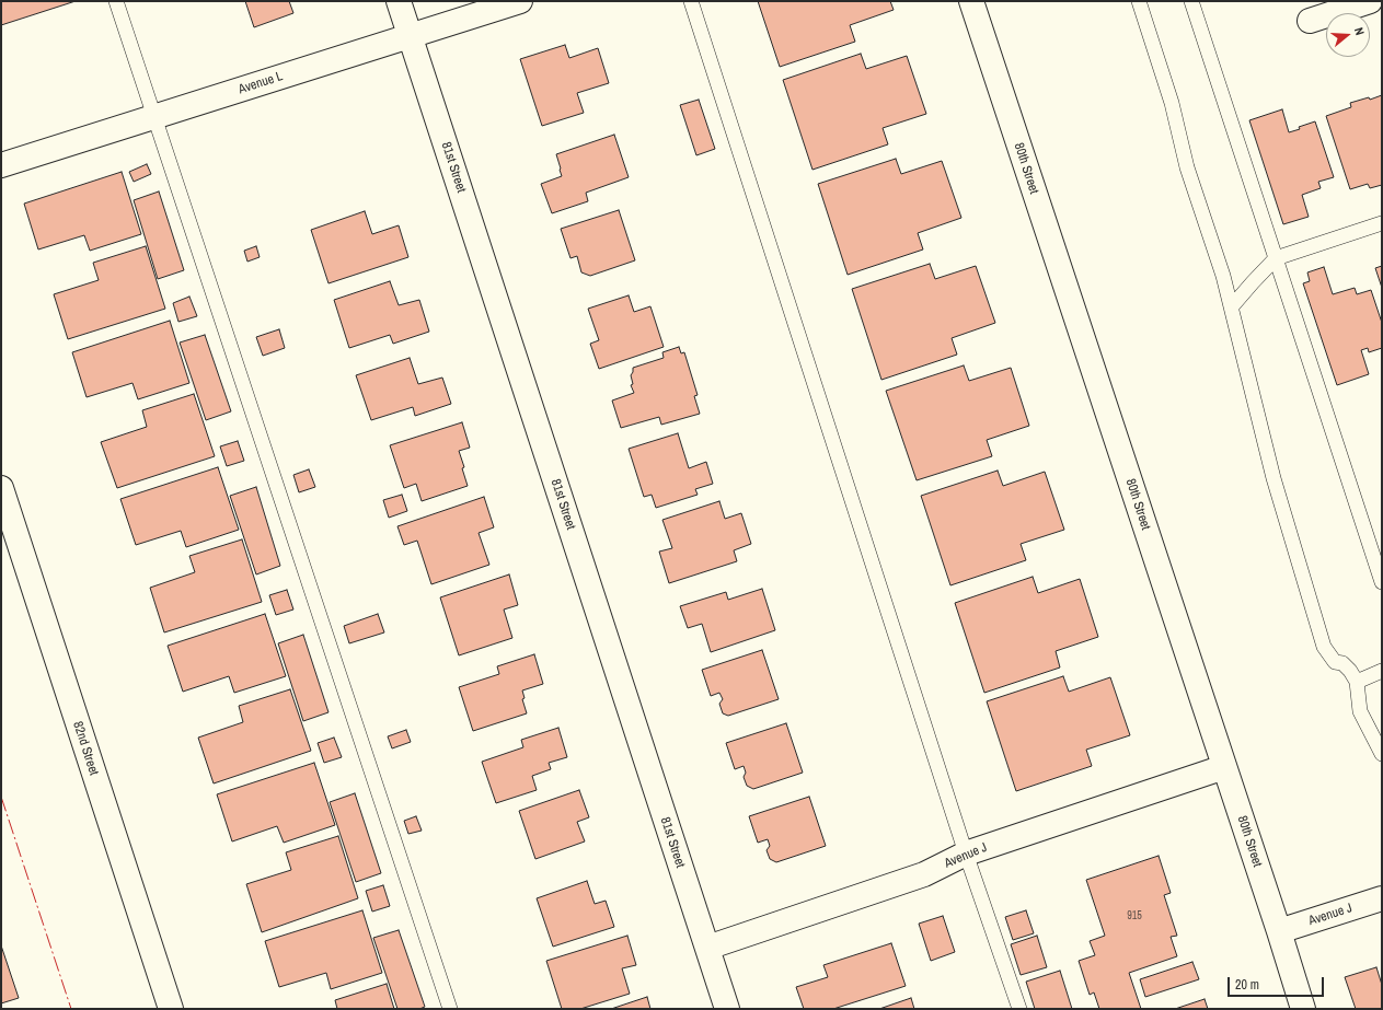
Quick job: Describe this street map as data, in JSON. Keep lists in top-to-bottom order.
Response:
{
  "streets": {
    "street": [
      "Avenue L",
      "81st Street",
      "80th Street",
      "82nd Street",
      "Avenue J"
    ]
  },
  "crossings": [
    ["Avenue L", "81st Street"],
    ["81st Street", "Avenue J"],
    ["80th Street", "Avenue J"]
  ],
  "house_numbers": ["915"],
  "scale_bar": "20 m",
  "north": "right"
}
